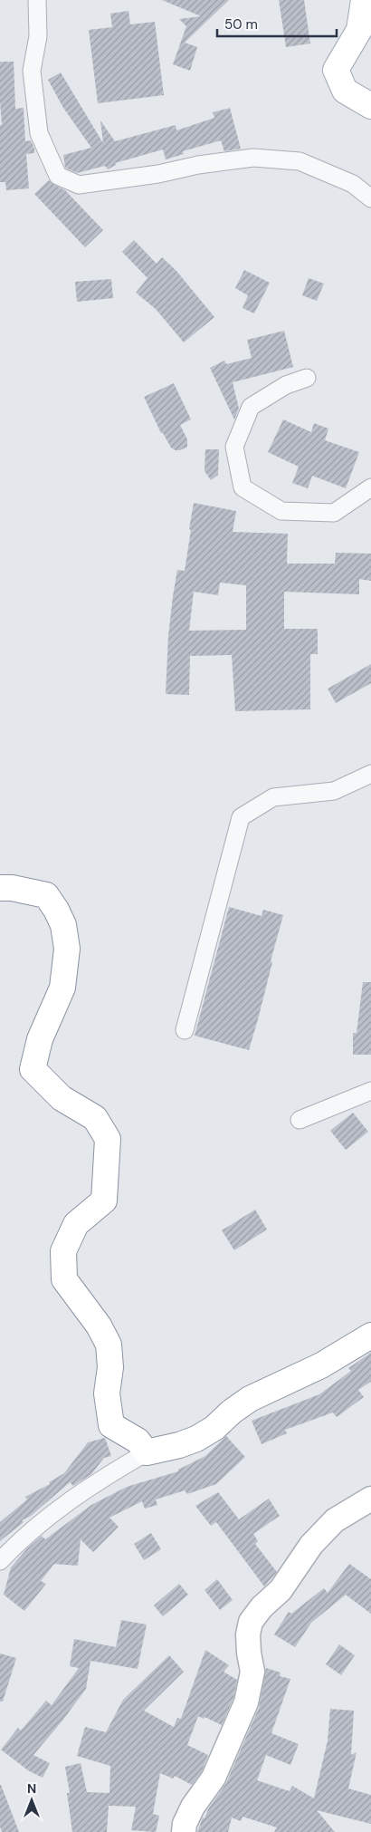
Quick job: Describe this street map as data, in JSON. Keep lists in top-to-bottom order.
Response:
{
  "scale_bar": "50 m",
  "north": "top"
}
